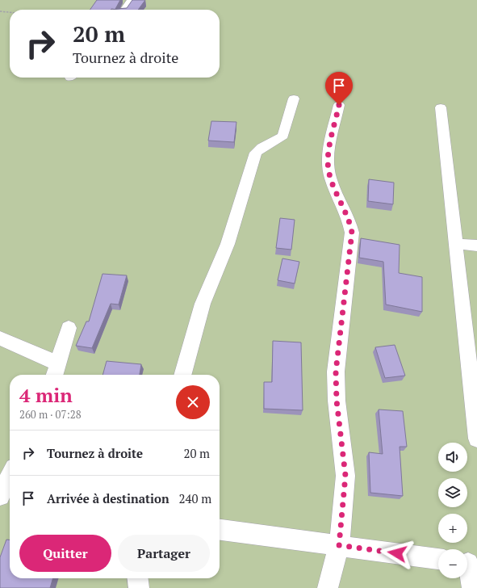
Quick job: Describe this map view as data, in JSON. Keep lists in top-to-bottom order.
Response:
{
  "page": {
    "turn": ["20 m", "Tournez à droite"],
    "heading": ["4 min", "260 m · 07:28"],
    "list": [
      {
        "name": "Tournez à droite",
        "value": "20 m"
      },
      {
        "name": "Arrivée à destination",
        "value": "240 m"
      }
    ],
    "map_buttons": ["+", "−"],
    "buttons": ["Quitter", "Partager"]
  }
}
